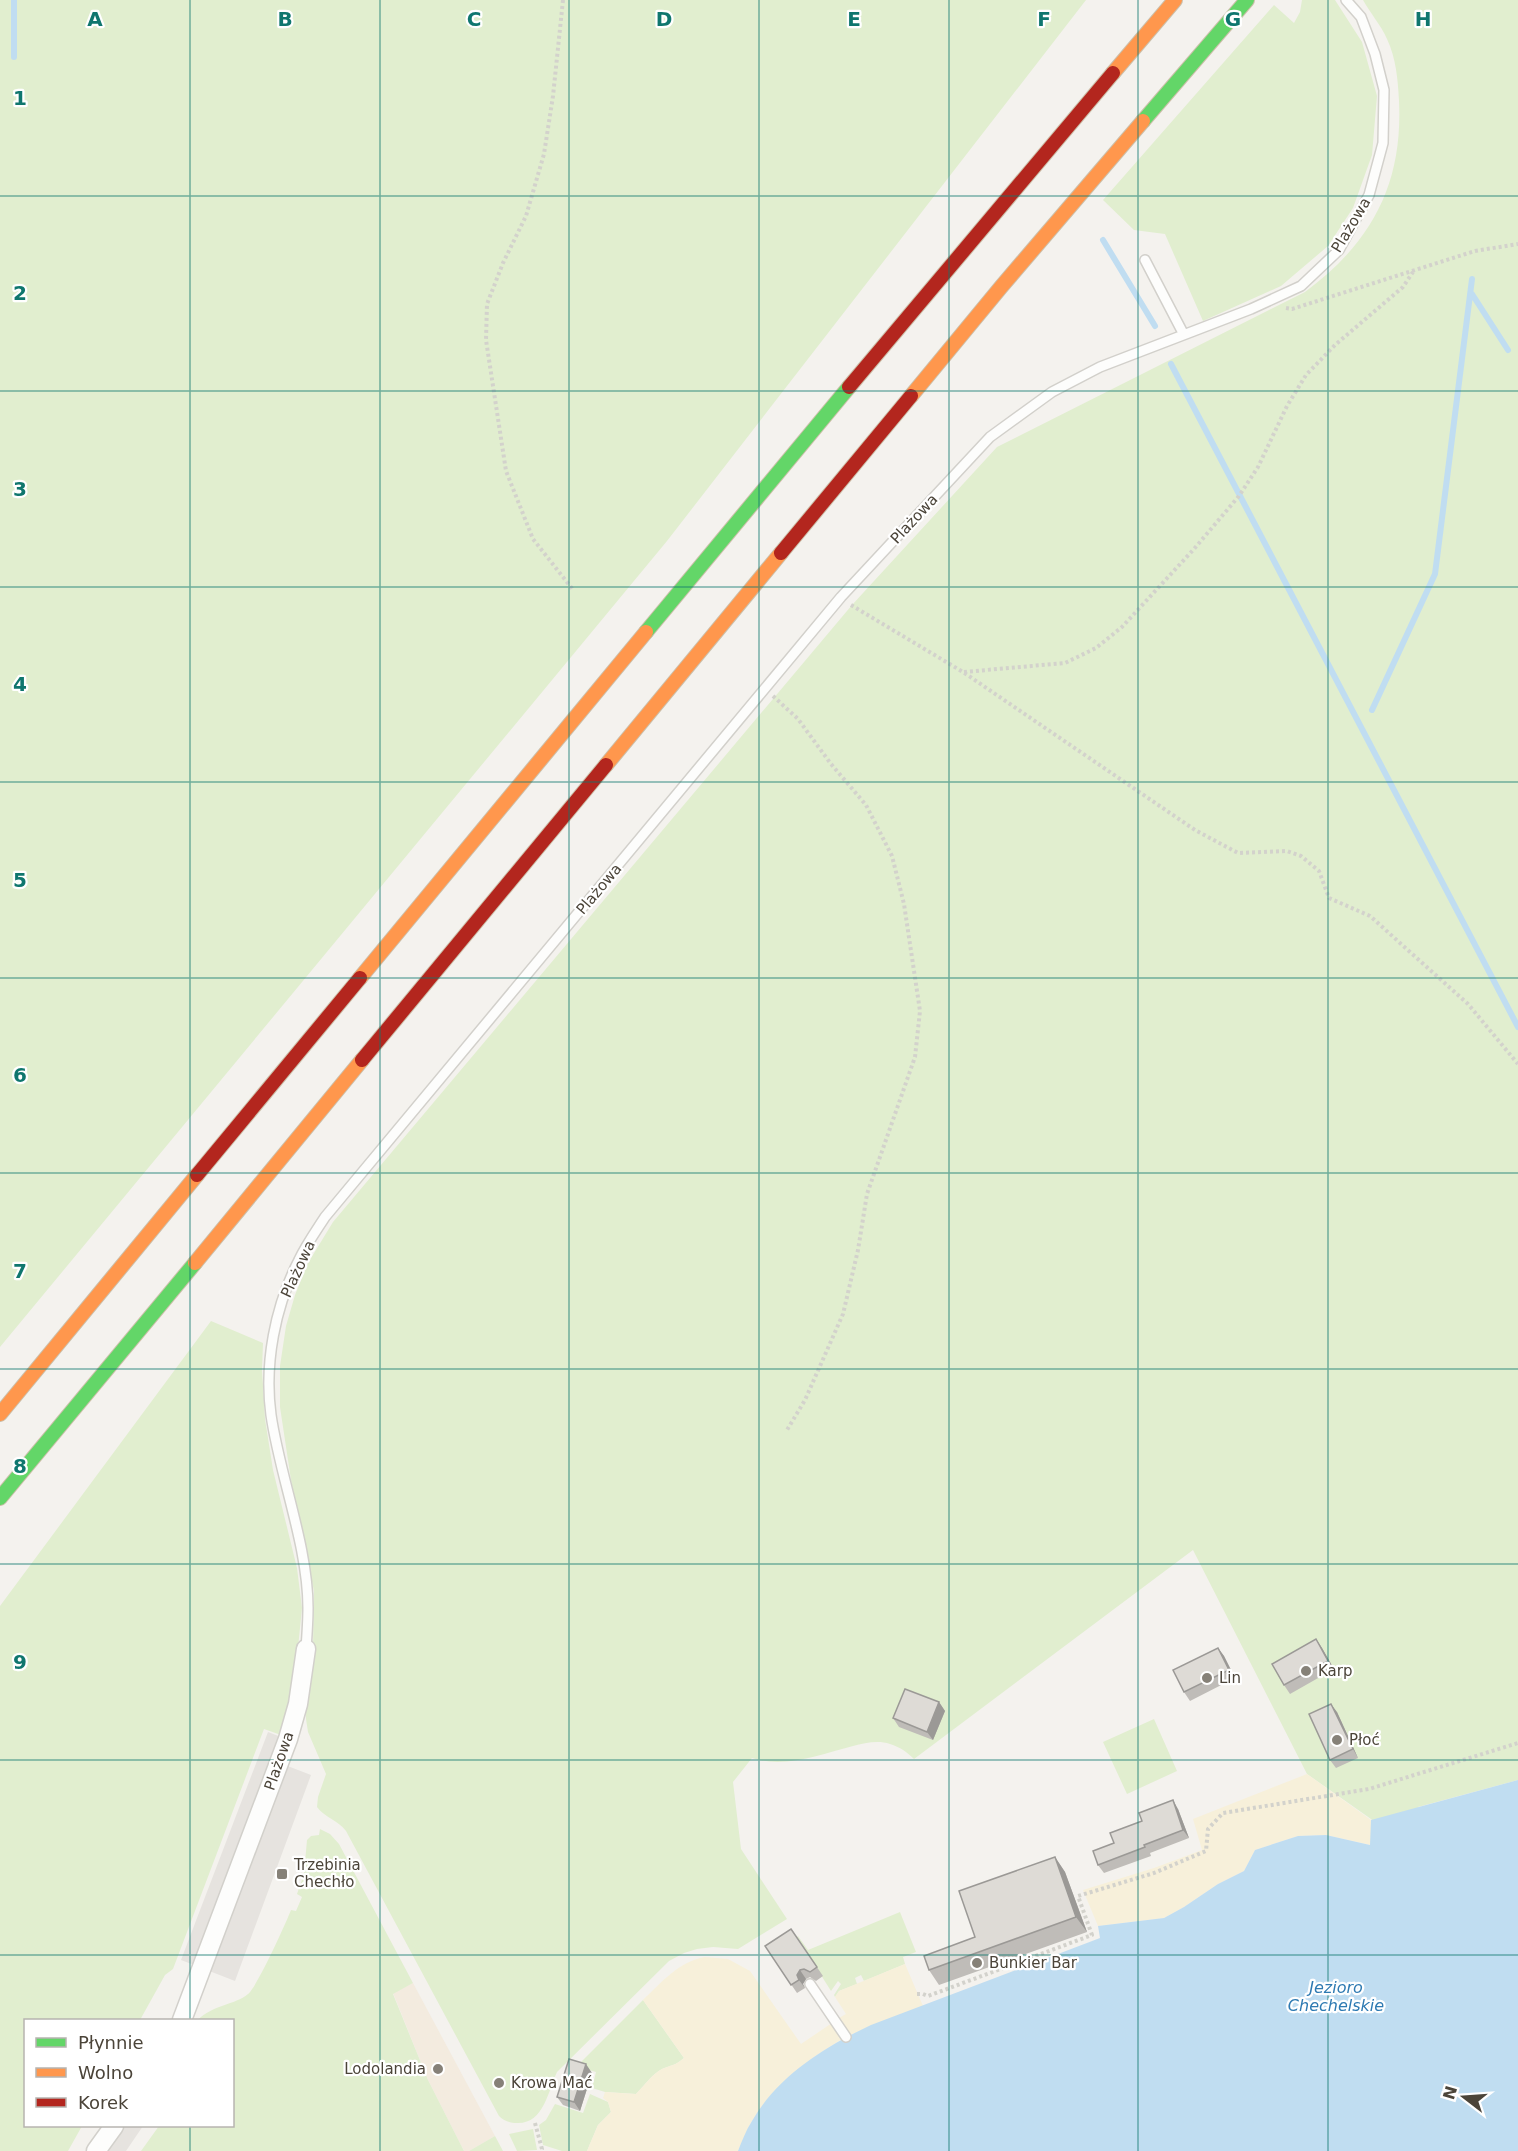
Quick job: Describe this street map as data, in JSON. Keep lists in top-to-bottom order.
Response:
{
  "streets": {
    "street": ["Plażowa"]
  },
  "water": ["Jezioro Chechelskie"],
  "places": {
    "other": [
      "Karp",
      "Lin",
      "Płoć",
      "Bunkier Bar",
      "Lodolandia",
      "Krowa Mać"
    ],
    "transit": ["Trzebinia Chechło"]
  },
  "legend": ["Płynnie", "Wolno", "Korek"],
  "north": "left",
  "grid": {
    "columns": [
      "A",
      "B",
      "C",
      "D",
      "E",
      "F",
      "G",
      "H"
    ],
    "rows": [
      "1",
      "2",
      "3",
      "4",
      "5",
      "6",
      "7",
      "8",
      "9"
    ]
  }
}
